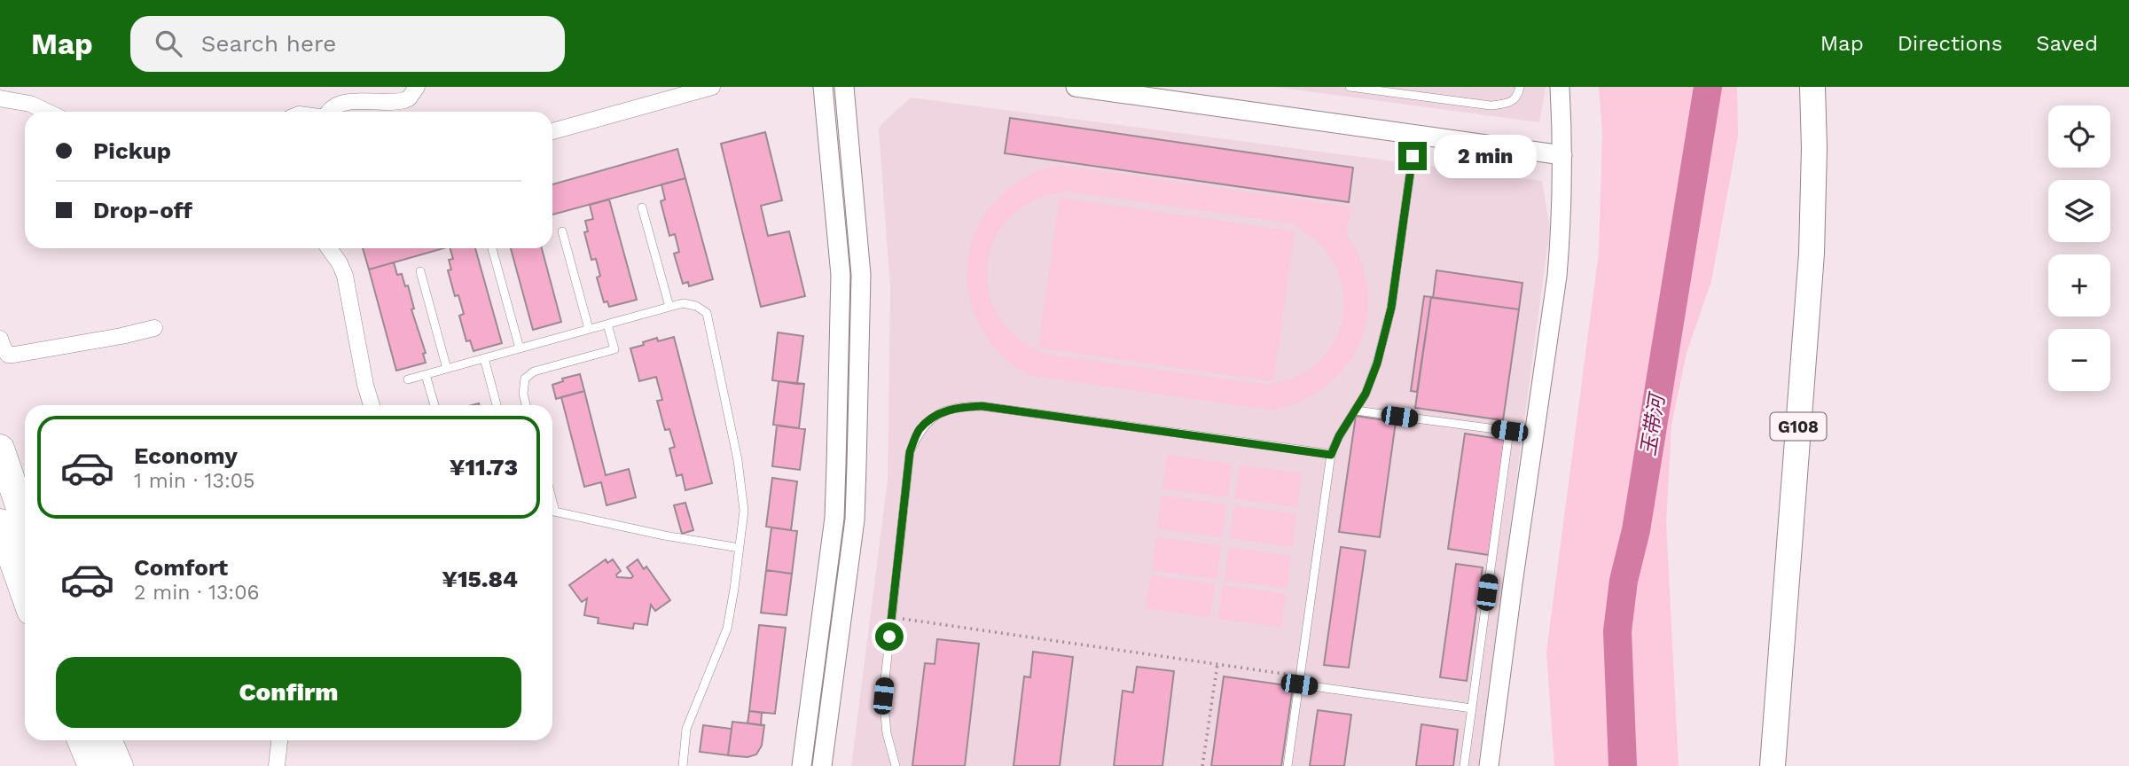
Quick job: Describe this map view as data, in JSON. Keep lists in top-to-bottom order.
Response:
{
  "streets": {
    "highway": ["G108"]
  },
  "water": ["玉带河"],
  "page": {
    "header": "Map",
    "search": "Search here",
    "nav": ["Map", "Directions", "Saved"],
    "map_buttons": ["+", "−"],
    "banner": ["Pickup", "Drop-off"],
    "bubble": "2 min",
    "list": [
      {
        "name": "Economy",
        "note": "1 min · 13:05",
        "value": "¥11.73"
      },
      {
        "name": "Comfort",
        "note": "2 min · 13:06",
        "value": "¥15.84"
      }
    ],
    "buttons": "Confirm"
  }
}
